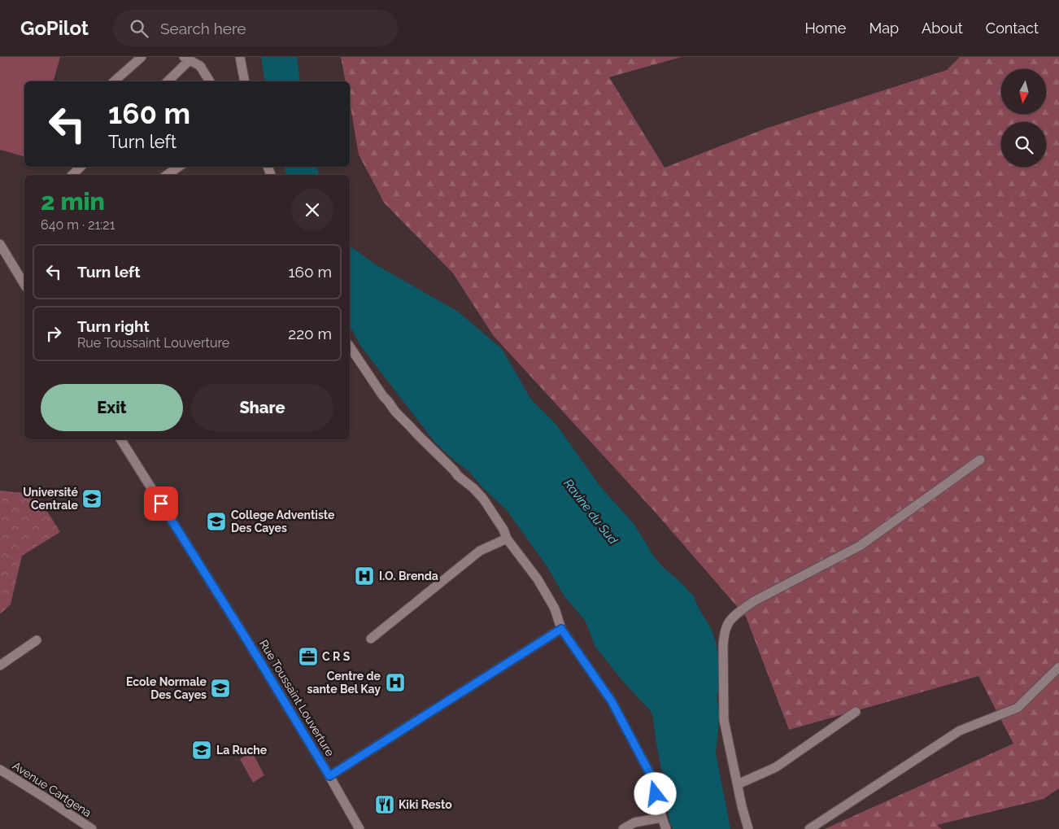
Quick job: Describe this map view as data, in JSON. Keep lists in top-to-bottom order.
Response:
{
  "streets": {
    "street": ["Rue Toussaint Louverture", "Avenue Cartgena"]
  },
  "water": ["Ravine du Sud"],
  "places": {
    "school or university": [
      "Université Centrale",
      "College Adventiste Des Cayes",
      "Ecole Normale Des Cayes",
      "La Ruche"
    ],
    "hospital": ["I.O. Brenda", "Centre de sante Bel Kay"],
    "office": ["C R S"],
    "restaurant": ["Kiki Resto"]
  },
  "north": "bottom",
  "page": {
    "header": "GoPilot",
    "search": "Search here",
    "nav": [
      "Home",
      "Map",
      "About",
      "Contact"
    ],
    "turn": ["160 m", "Turn left"],
    "heading": ["2 min", "640 m · 21:21"],
    "list": [
      {
        "name": "Turn left",
        "value": "160 m"
      },
      {
        "name": "Turn right",
        "note": "Rue Toussaint Louverture",
        "value": "220 m"
      }
    ],
    "buttons": ["Exit", "Share"]
  }
}
